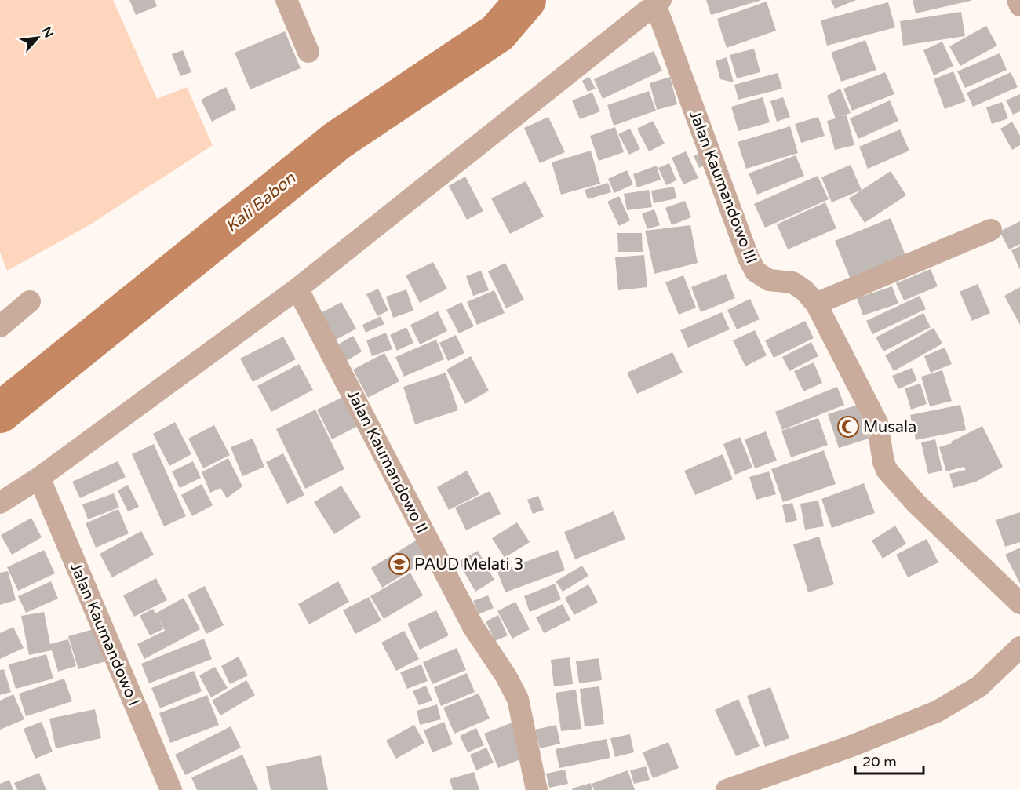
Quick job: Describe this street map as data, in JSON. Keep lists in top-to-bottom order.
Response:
{
  "streets": {
    "street": ["Jalan Kaumandowo III", "Jalan Kaumandowo II", "Jalan Kaumandowo I"]
  },
  "water": ["Kali Babon"],
  "places": {
    "mosque": ["Musala"],
    "school or university": ["PAUD Melati 3"]
  },
  "scale_bar": "20 m",
  "north": "top right"
}
